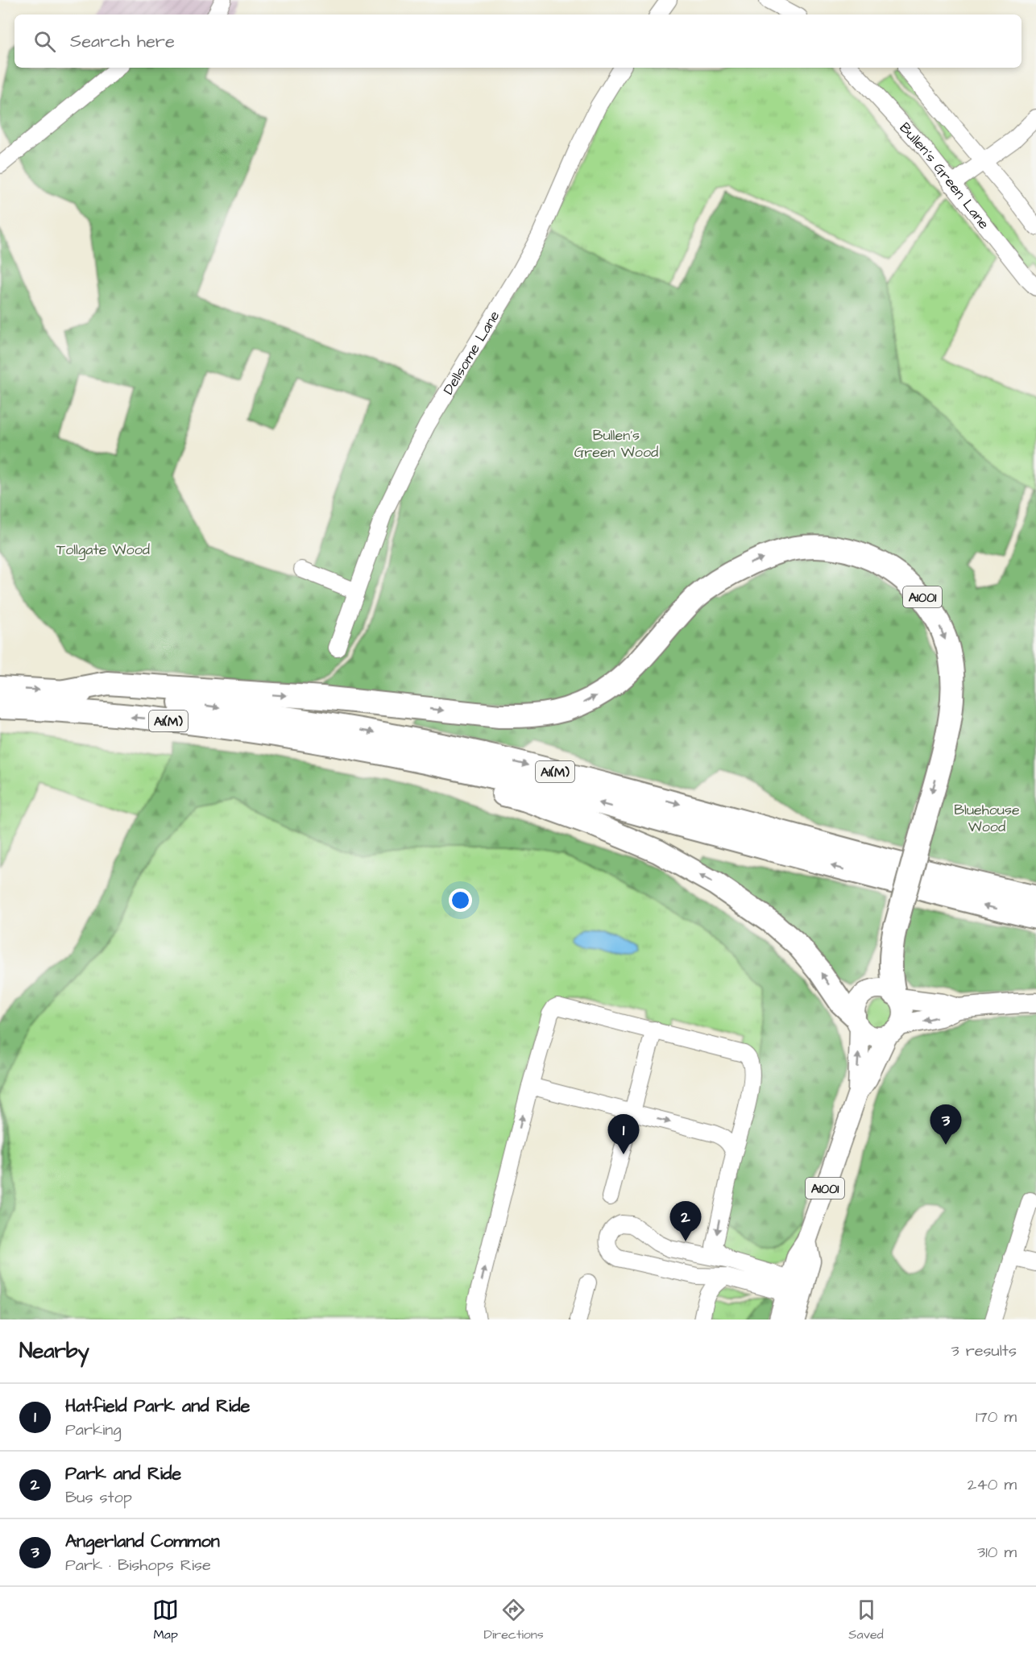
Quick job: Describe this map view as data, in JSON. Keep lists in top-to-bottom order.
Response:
{
  "streets": {
    "highway": ["A1001", "A1(M)"],
    "street": ["Bullen's Green Lane", "Dellsome Lane"]
  },
  "crossings": [
    ["A1001", "A1(M)"]
  ],
  "parks": ["Bullen's Green Wood", "Tollgate Wood", "Bluehouse Wood"],
  "page": {
    "search": "Search here",
    "pins": ["3", "1", "2"],
    "heading": ["Nearby", "3 results"],
    "list": [
      {
        "mark": "1",
        "name": "Hatfield Park and Ride",
        "note": "Parking",
        "value": "170 m"
      },
      {
        "mark": "2",
        "name": "Park and Ride",
        "note": "Bus stop",
        "value": "240 m"
      },
      {
        "mark": "3",
        "name": "Angerland Common",
        "note": "Park · Bishops Rise",
        "value": "310 m"
      }
    ],
    "nav": ["Map", "Directions", "Saved"]
  }
}
